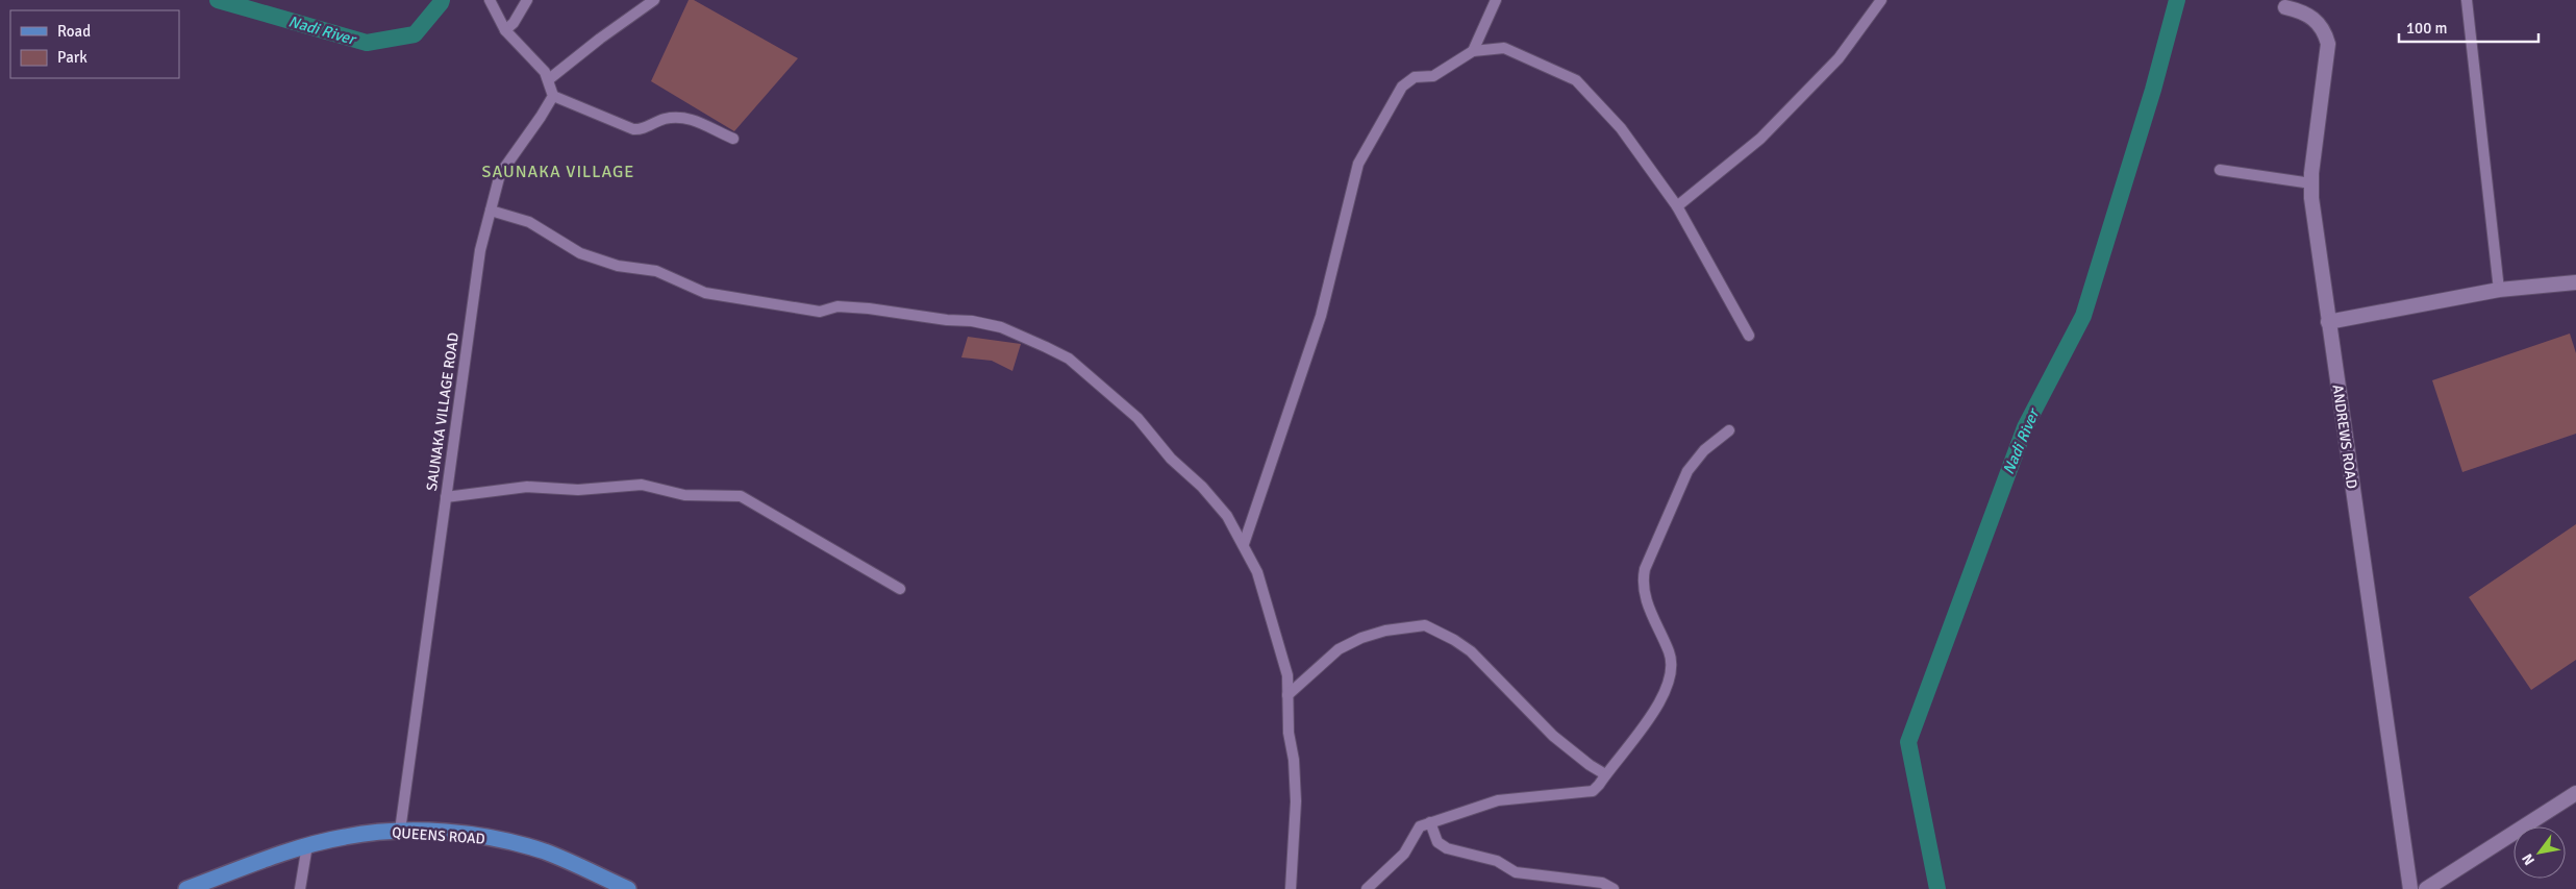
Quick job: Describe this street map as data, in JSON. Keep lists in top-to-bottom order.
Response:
{
  "streets": {
    "main road": ["ANDREWS ROAD", "QUEENS ROAD"],
    "street": ["SAUNAKA VILLAGE ROAD"]
  },
  "crossings": [
    ["SAUNAKA VILLAGE ROAD", "QUEENS ROAD"]
  ],
  "districts": ["SAUNAKA VILLAGE"],
  "water": ["Nadi River"],
  "legend": ["Road", "Park"],
  "scale_bar": "100 m",
  "north": "bottom left"
}
